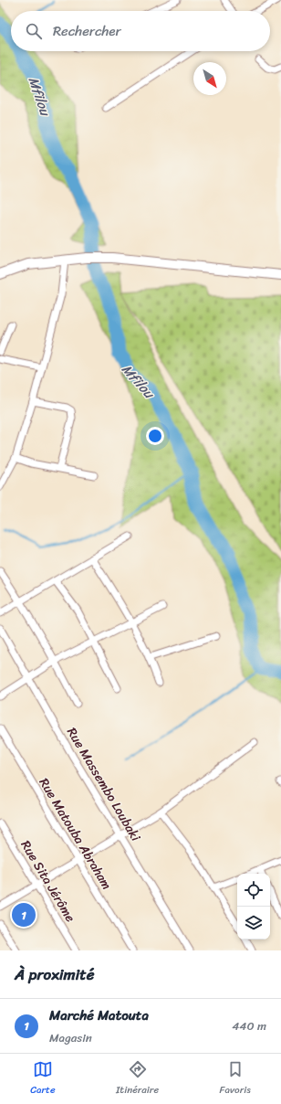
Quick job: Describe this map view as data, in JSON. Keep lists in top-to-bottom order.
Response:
{
  "streets": {
    "street": ["Rue Massembo Loubaki", "Rue Matouba Abraham", "Rue Sita Jérôme"]
  },
  "water": ["Mfilou"],
  "north": "bottom right",
  "page": {
    "search": "Rechercher",
    "pins": "1",
    "heading": "À proximité",
    "list": [
      {
        "mark": "1",
        "name": "Marché Matouta",
        "note": "Magasin",
        "value": "440 m"
      }
    ],
    "nav": ["Carte", "Itinéraire", "Favoris"]
  }
}
